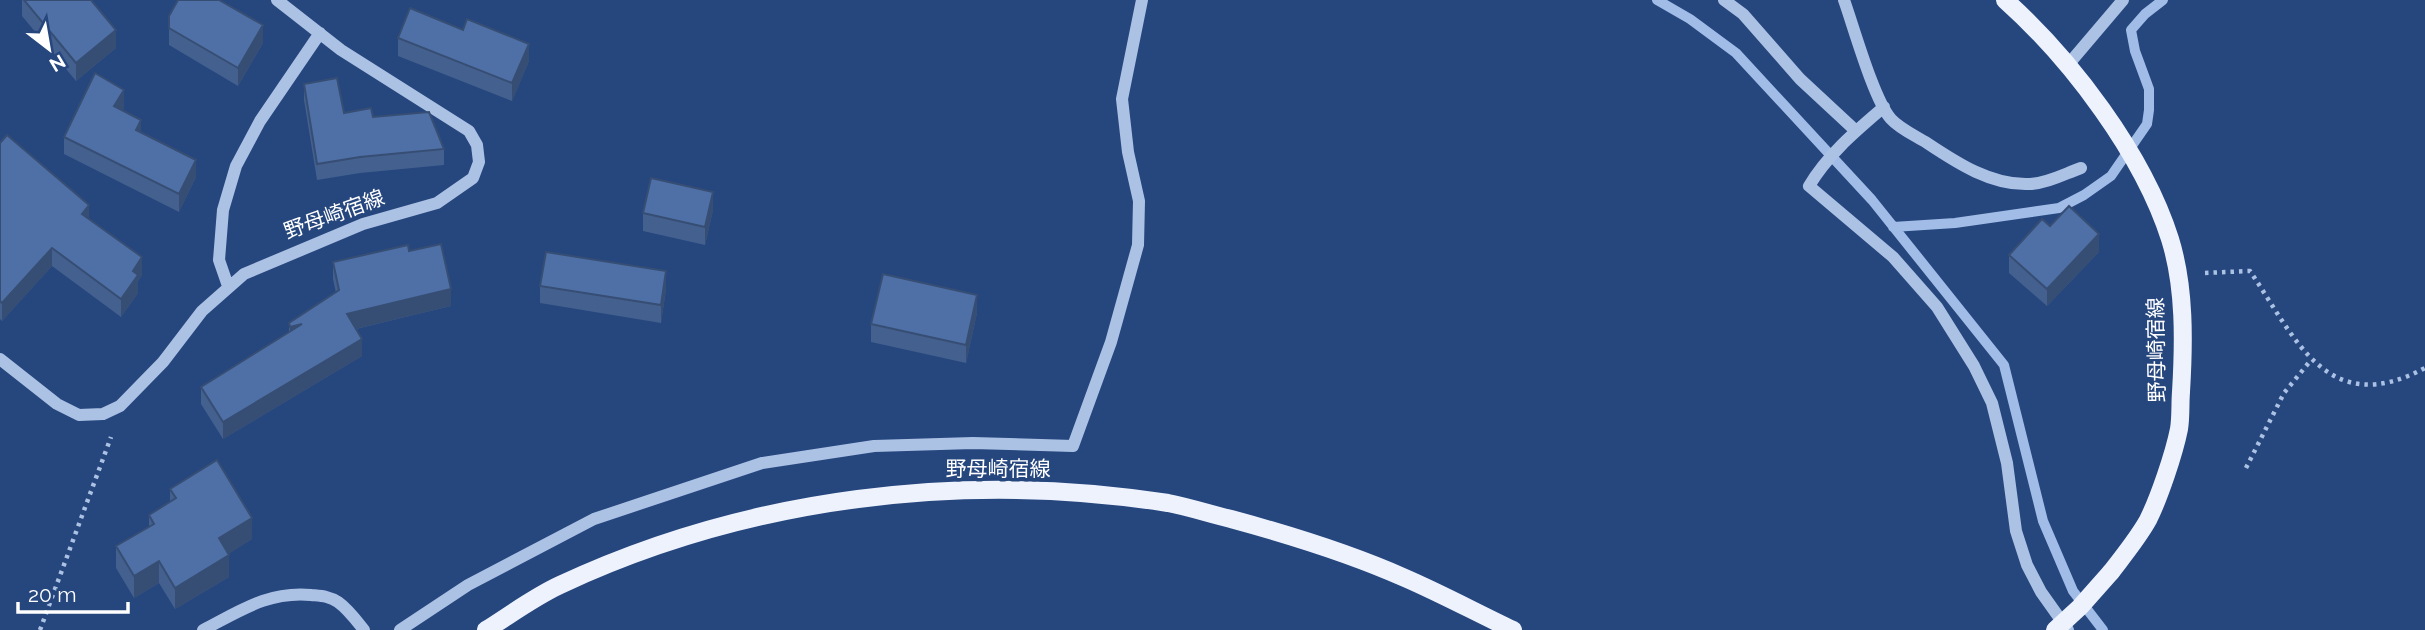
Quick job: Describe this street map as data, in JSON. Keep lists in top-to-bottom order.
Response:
{
  "streets": {
    "main road": ["野母崎宿線"]
  },
  "scale_bar": "20 m",
  "north": "bottom right"
}
